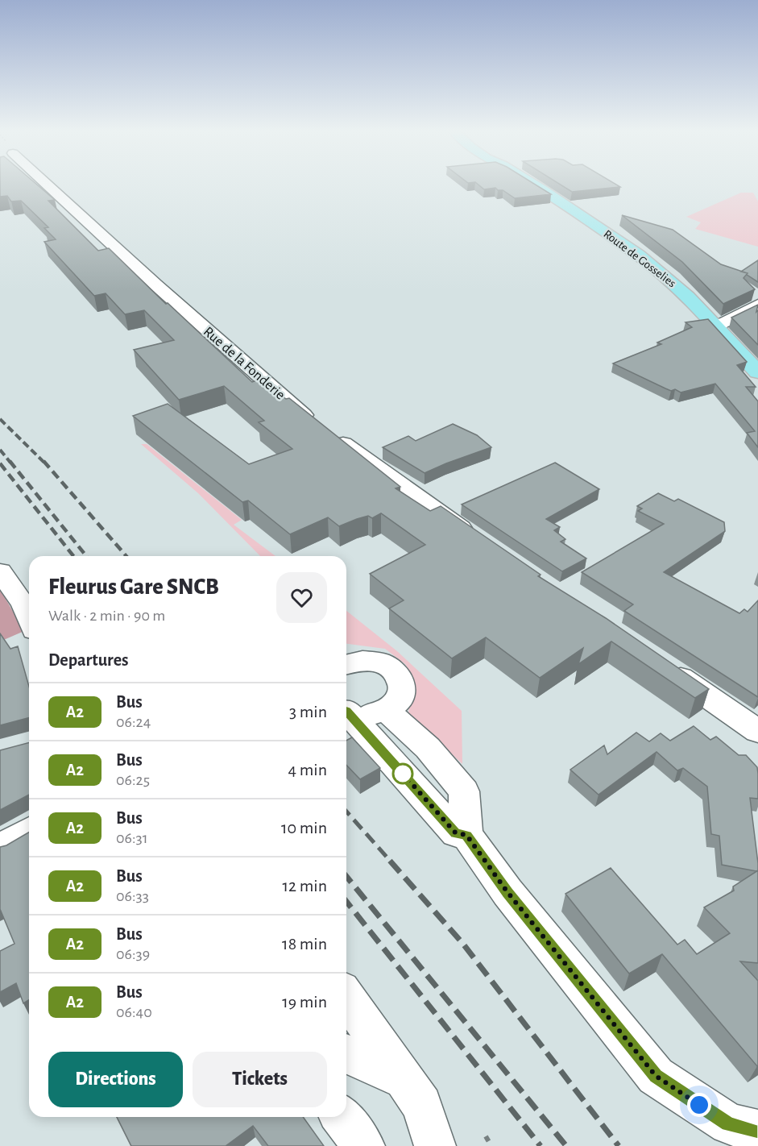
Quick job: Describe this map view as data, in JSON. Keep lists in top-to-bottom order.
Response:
{
  "streets": {
    "main road": ["Route de Gosselies"],
    "street": ["Rue de la Fonderie"]
  },
  "lines": ["bus line A2"],
  "page": {
    "heading": [
      ["Fleurus Gare SNCB", "Walk · 2 min · 90 m"],
      "Departures"
    ],
    "list": [
      {
        "mark": "A2",
        "name": "Bus",
        "note": "06:24",
        "value": "3 min"
      },
      {
        "mark": "A2",
        "name": "Bus",
        "note": "06:25",
        "value": "4 min"
      },
      {
        "mark": "A2",
        "name": "Bus",
        "note": "06:31",
        "value": "10 min"
      },
      {
        "mark": "A2",
        "name": "Bus",
        "note": "06:33",
        "value": "12 min"
      },
      {
        "mark": "A2",
        "name": "Bus",
        "note": "06:39",
        "value": "18 min"
      },
      {
        "mark": "A2",
        "name": "Bus",
        "note": "06:40",
        "value": "19 min"
      }
    ],
    "buttons": ["Directions", "Tickets"]
  }
}
